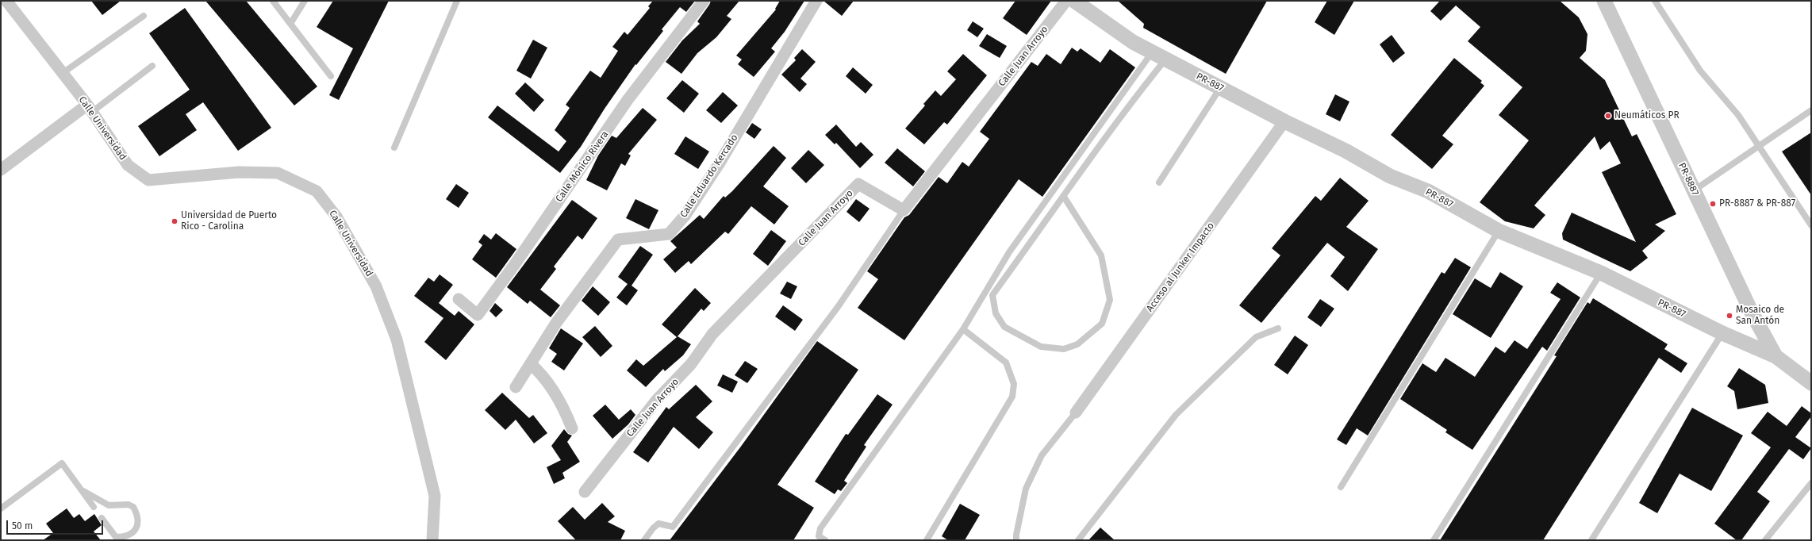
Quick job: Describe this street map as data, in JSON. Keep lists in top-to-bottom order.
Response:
{
  "streets": {
    "street": [
      "Calle Juan Arroyo",
      "PR-887",
      "Calle Universidad",
      "Calle Mónico Rivera",
      "Calle Eduardo Kercado",
      "PR-8887",
      "Acceso al Junker Impacto"
    ]
  },
  "crossings": [
    ["PR-887", "PR-8887"],
    ["PR-887", "Acceso al Junker Impacto"]
  ],
  "places": [
    "Neumáticos PR",
    "PR-8887 & PR-887",
    "Universidad de Puerto Rico - Carolina",
    "Mosaico de San Antón"
  ],
  "scale_bar": "50 m"
}
